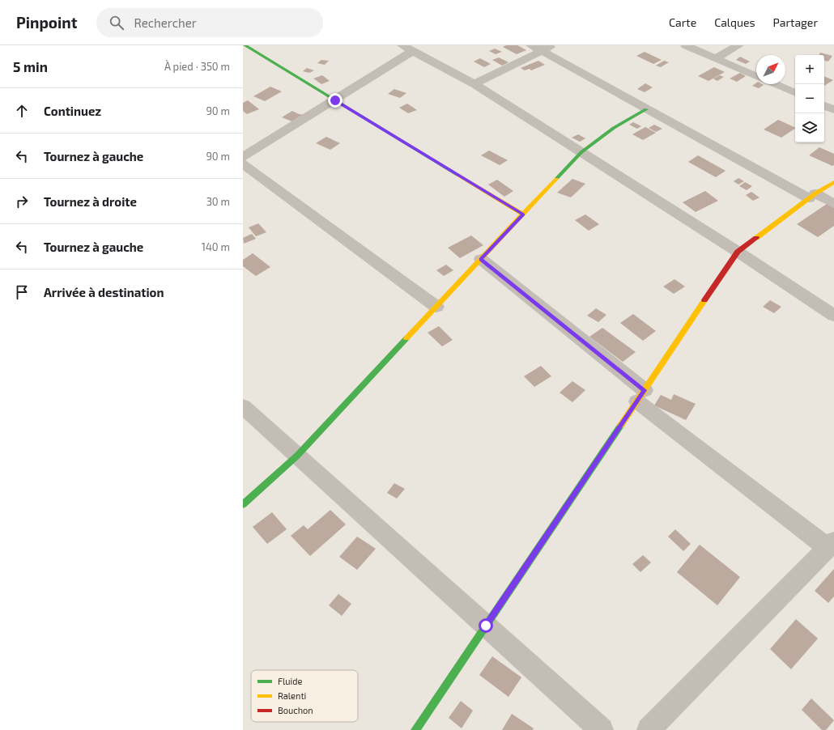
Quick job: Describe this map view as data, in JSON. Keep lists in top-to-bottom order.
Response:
{
  "legend": ["Fluide", "Ralenti", "Bouchon"],
  "north": "top right",
  "page": {
    "header": "Pinpoint",
    "search": "Rechercher",
    "nav": ["Carte", "Calques", "Partager"],
    "heading": ["5 min", "À pied · 350 m"],
    "map_buttons": ["+", "−"],
    "list": [
      ["Continuez", "90 m"],
      ["Tournez à gauche", "90 m"],
      ["Tournez à droite", "30 m"],
      ["Tournez à gauche", "140 m"],
      "Arrivée à destination"
    ]
  }
}
